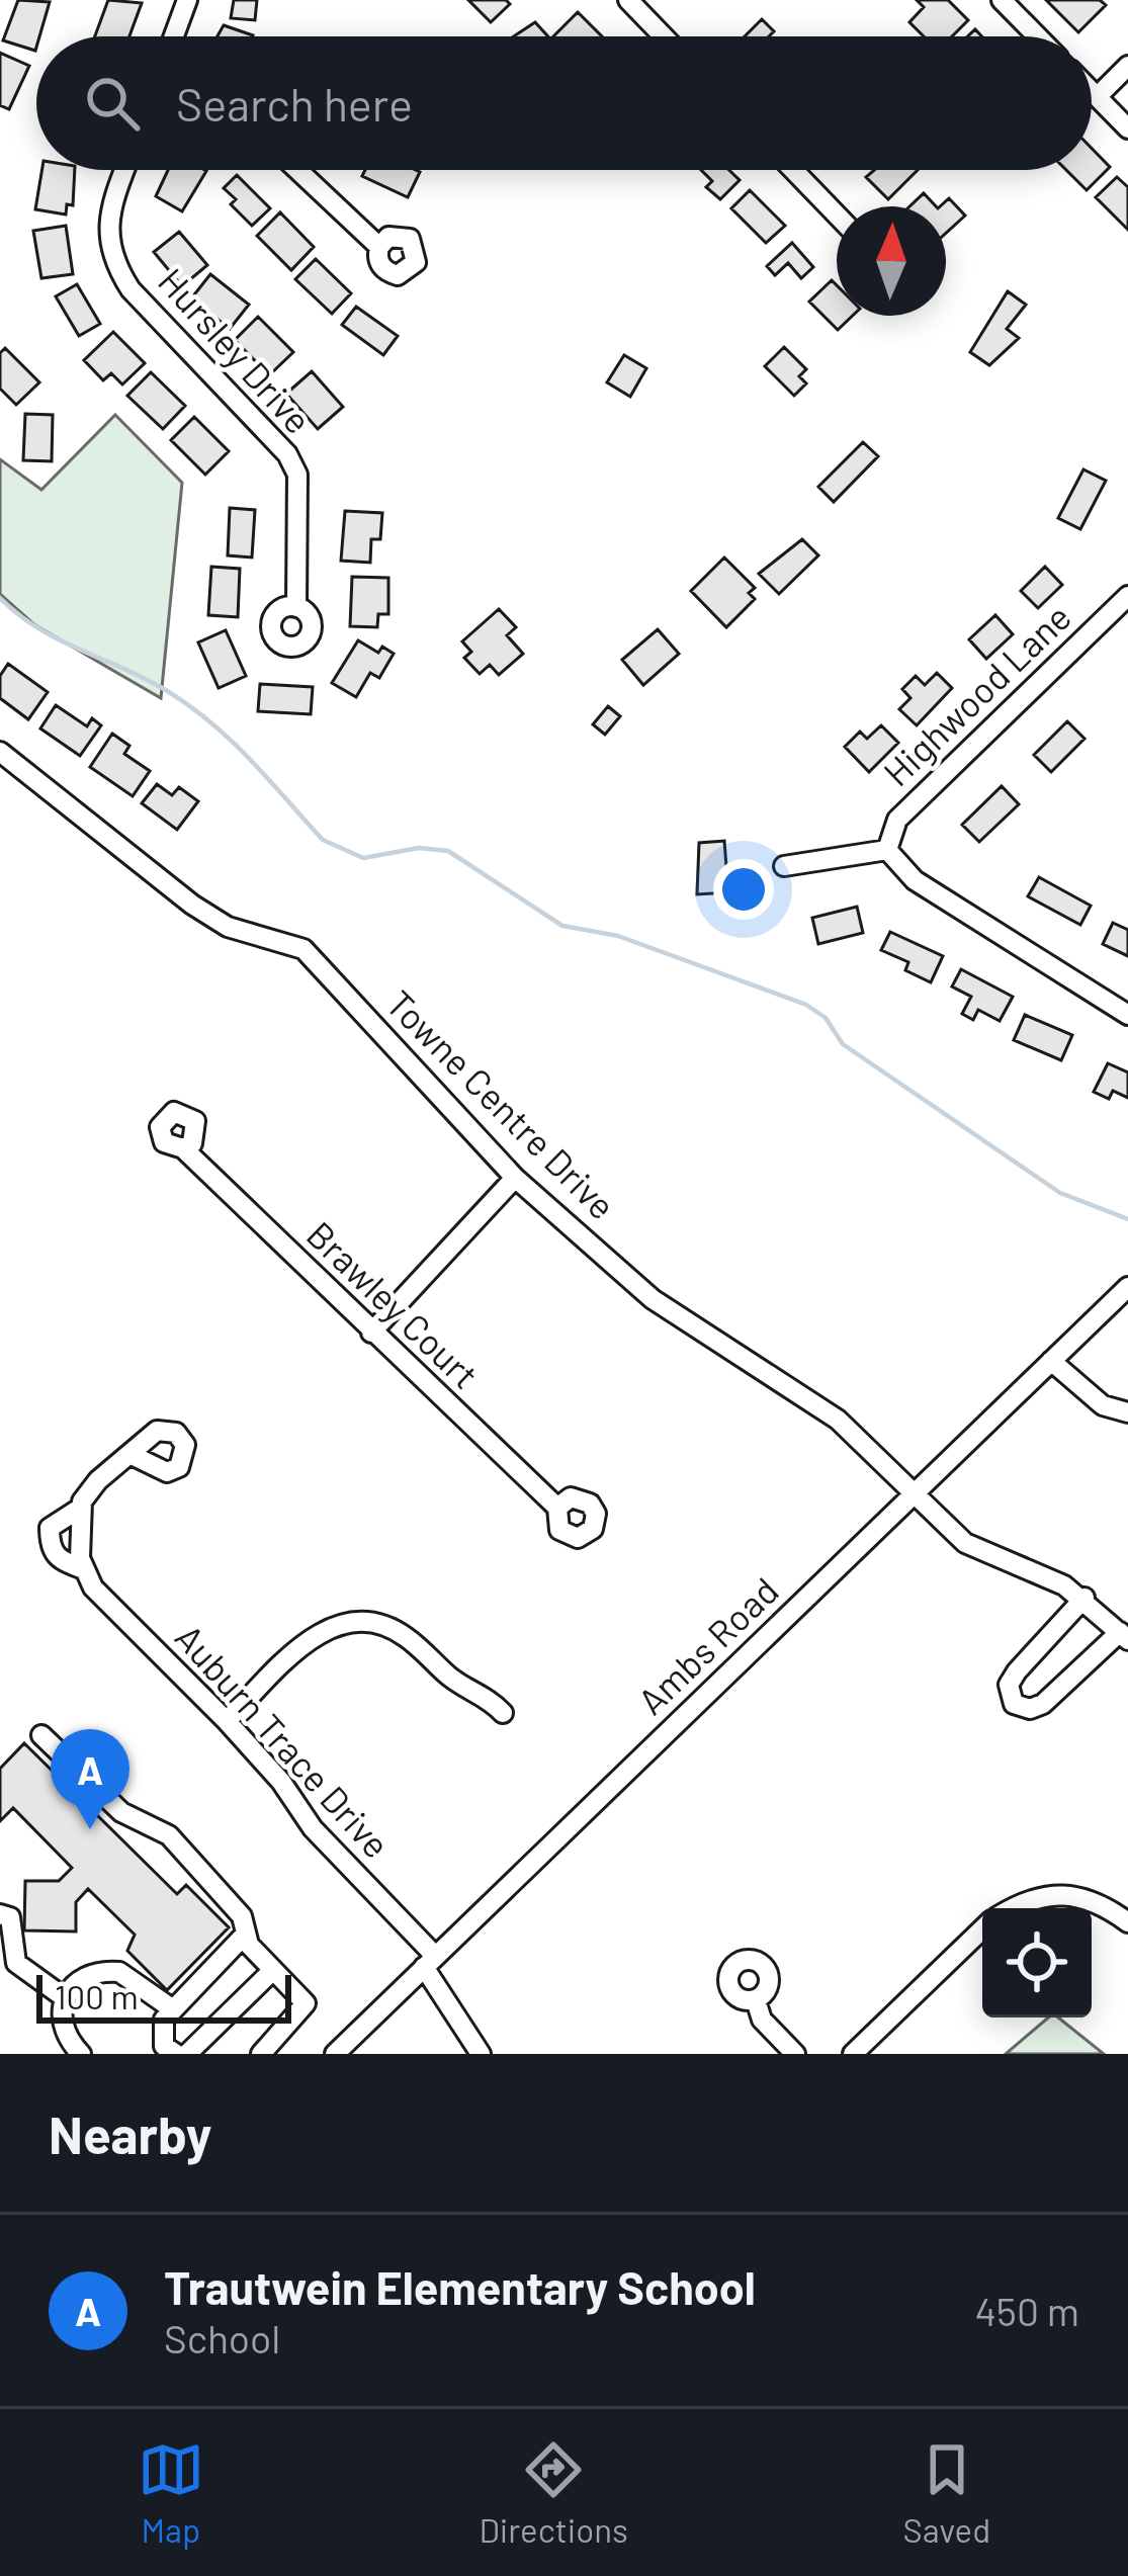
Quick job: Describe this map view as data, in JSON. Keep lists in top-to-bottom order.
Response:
{
  "streets": {
    "street": [
      "Hursley Drive",
      "Highwood Lane",
      "Towne Centre Drive",
      "Brawley Court",
      "Ambs Road",
      "Auburn Trace Drive"
    ]
  },
  "crossings": [
    ["Towne Centre Drive", "Ambs Road"],
    ["Ambs Road", "Auburn Trace Drive"]
  ],
  "scale_bar": "100 m",
  "north": "top",
  "page": {
    "search": "Search here",
    "pins": "A",
    "scale": "100 m",
    "heading": "Nearby",
    "list": [
      {
        "mark": "A",
        "name": "Trautwein Elementary School",
        "note": "School",
        "value": "450 m"
      }
    ],
    "nav": ["Map", "Directions", "Saved"]
  }
}
